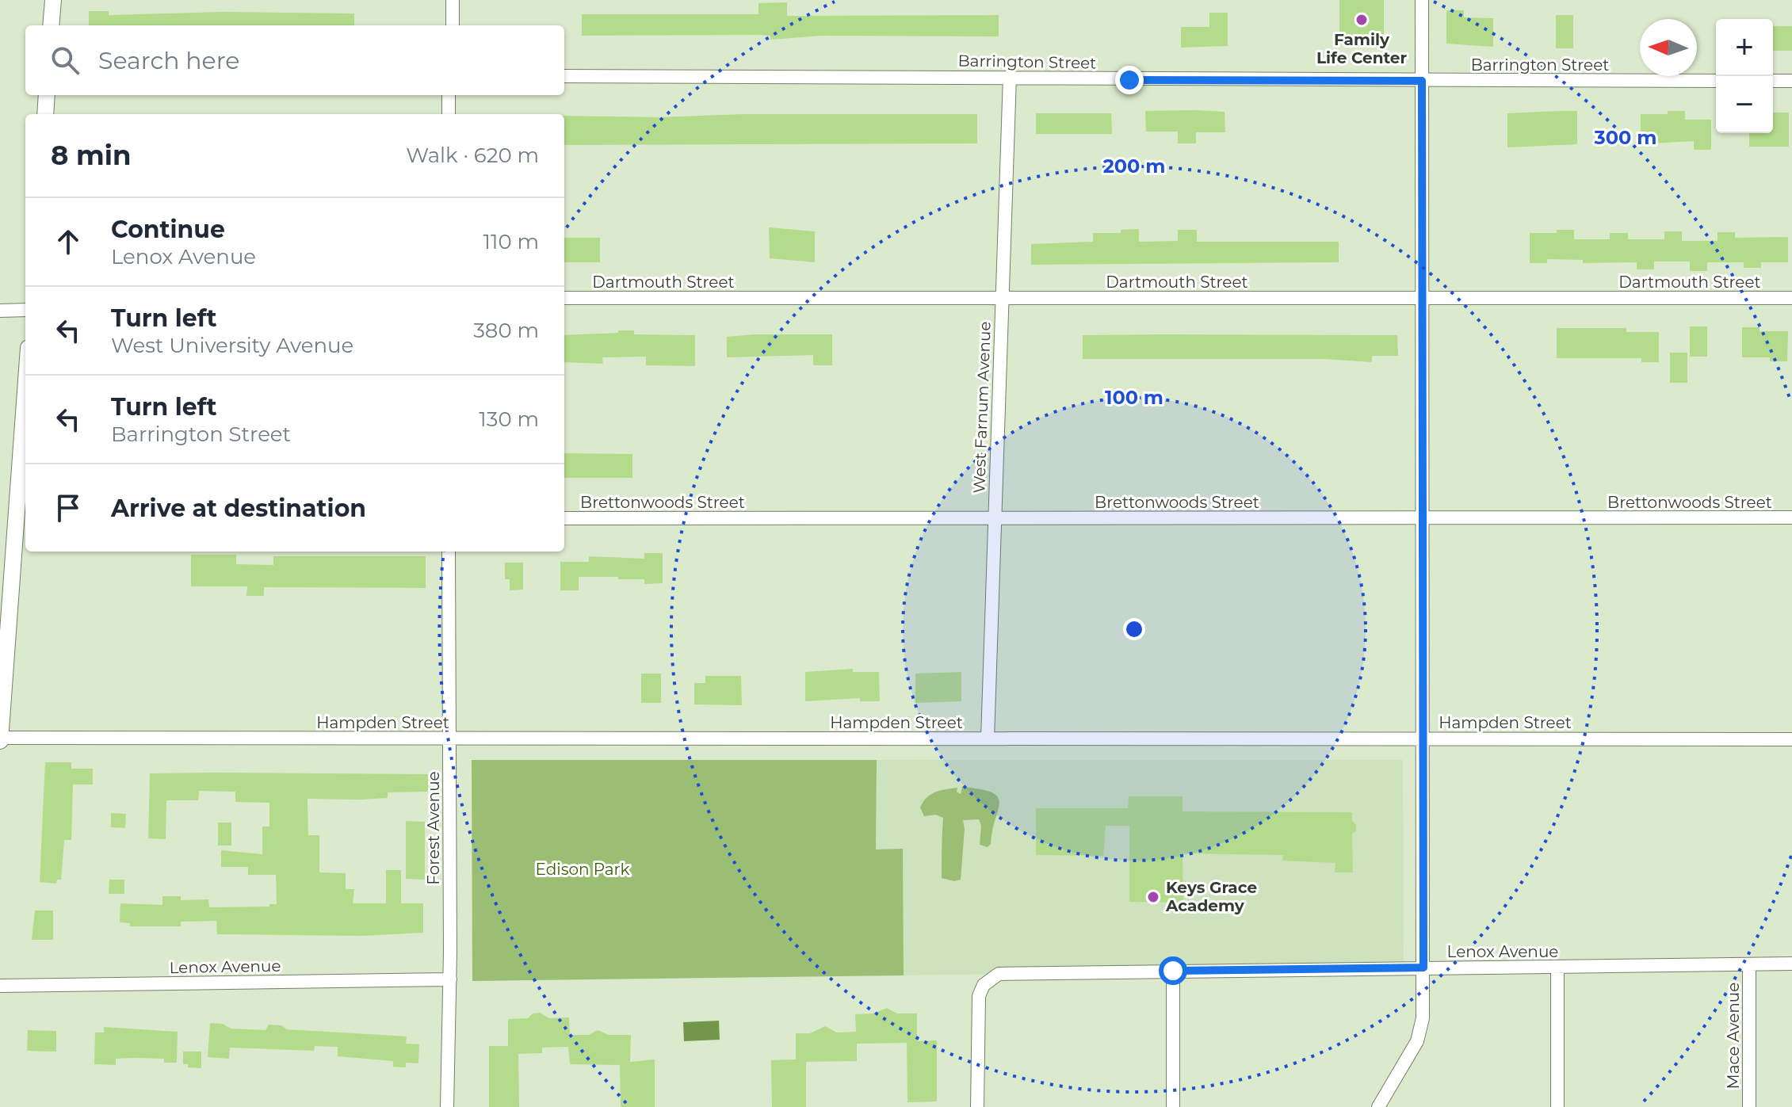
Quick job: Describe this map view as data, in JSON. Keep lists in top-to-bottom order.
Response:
{
  "streets": {
    "street": [
      "Barrington Street",
      "Dartmouth Street",
      "West Farnum Avenue",
      "Brettonwoods Street",
      "Hampden Street",
      "Forest Avenue",
      "Lenox Avenue",
      "Mace Avenue"
    ]
  },
  "crossings": [
    ["Barrington Street", "West Farnum Avenue"],
    ["Dartmouth Street", "West Farnum Avenue"],
    ["West Farnum Avenue", "Brettonwoods Street"],
    ["West Farnum Avenue", "Hampden Street"],
    ["Hampden Street", "Forest Avenue"],
    ["Forest Avenue", "Lenox Avenue"],
    ["Lenox Avenue", "Mace Avenue"]
  ],
  "parks": ["Edison Park"],
  "places": ["Family Life Center", "Keys Grace Academy"],
  "north": "left",
  "page": {
    "map_buttons": ["+", "−"],
    "search": "Search here",
    "heading": ["8 min", "Walk · 620 m"],
    "list": [
      ["Continue", "Lenox Avenue", "110 m"],
      ["Turn left", "West University Avenue", "380 m"],
      ["Turn left", "Barrington Street", "130 m"],
      "Arrive at destination"
    ]
  },
  "rings": ["300 m", "200 m", "100 m"]
}
